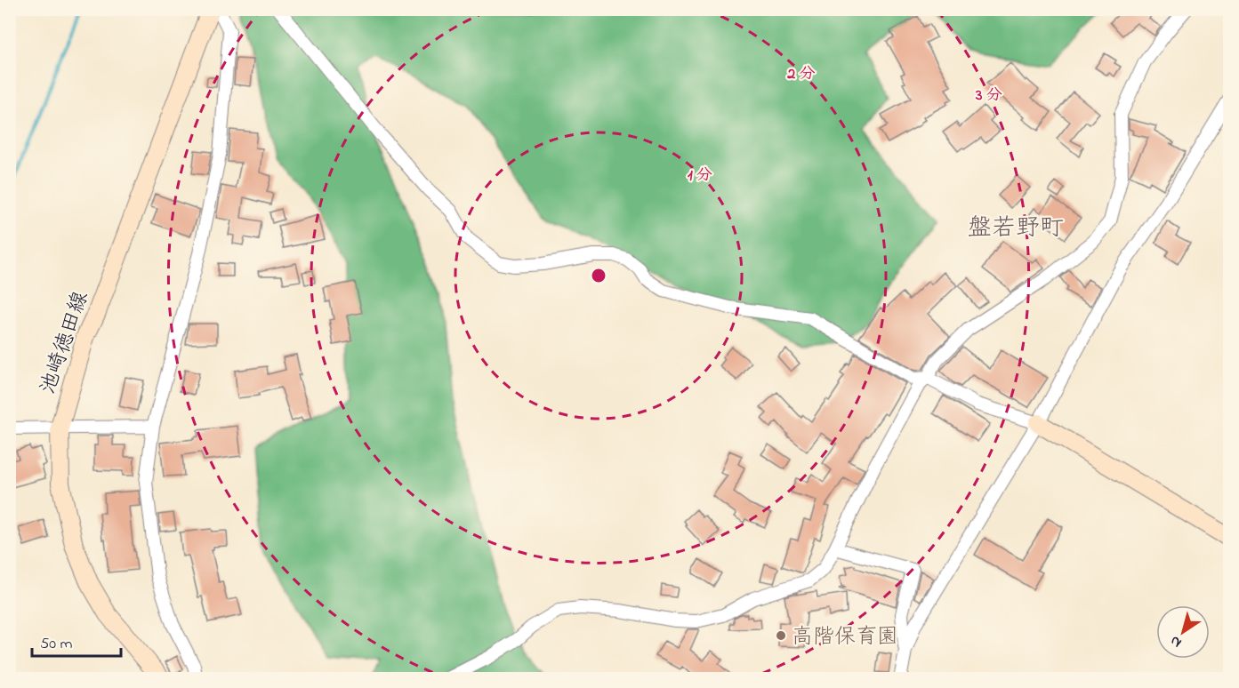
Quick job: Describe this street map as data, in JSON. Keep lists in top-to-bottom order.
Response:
{
  "streets": {
    "main road": ["池崎徳田線"]
  },
  "districts": ["盤若野町"],
  "places": ["高階保育園"],
  "scale_bar": "50 m",
  "north": "bottom left",
  "rings": ["2 分", "3 分", "1 分"]
}
